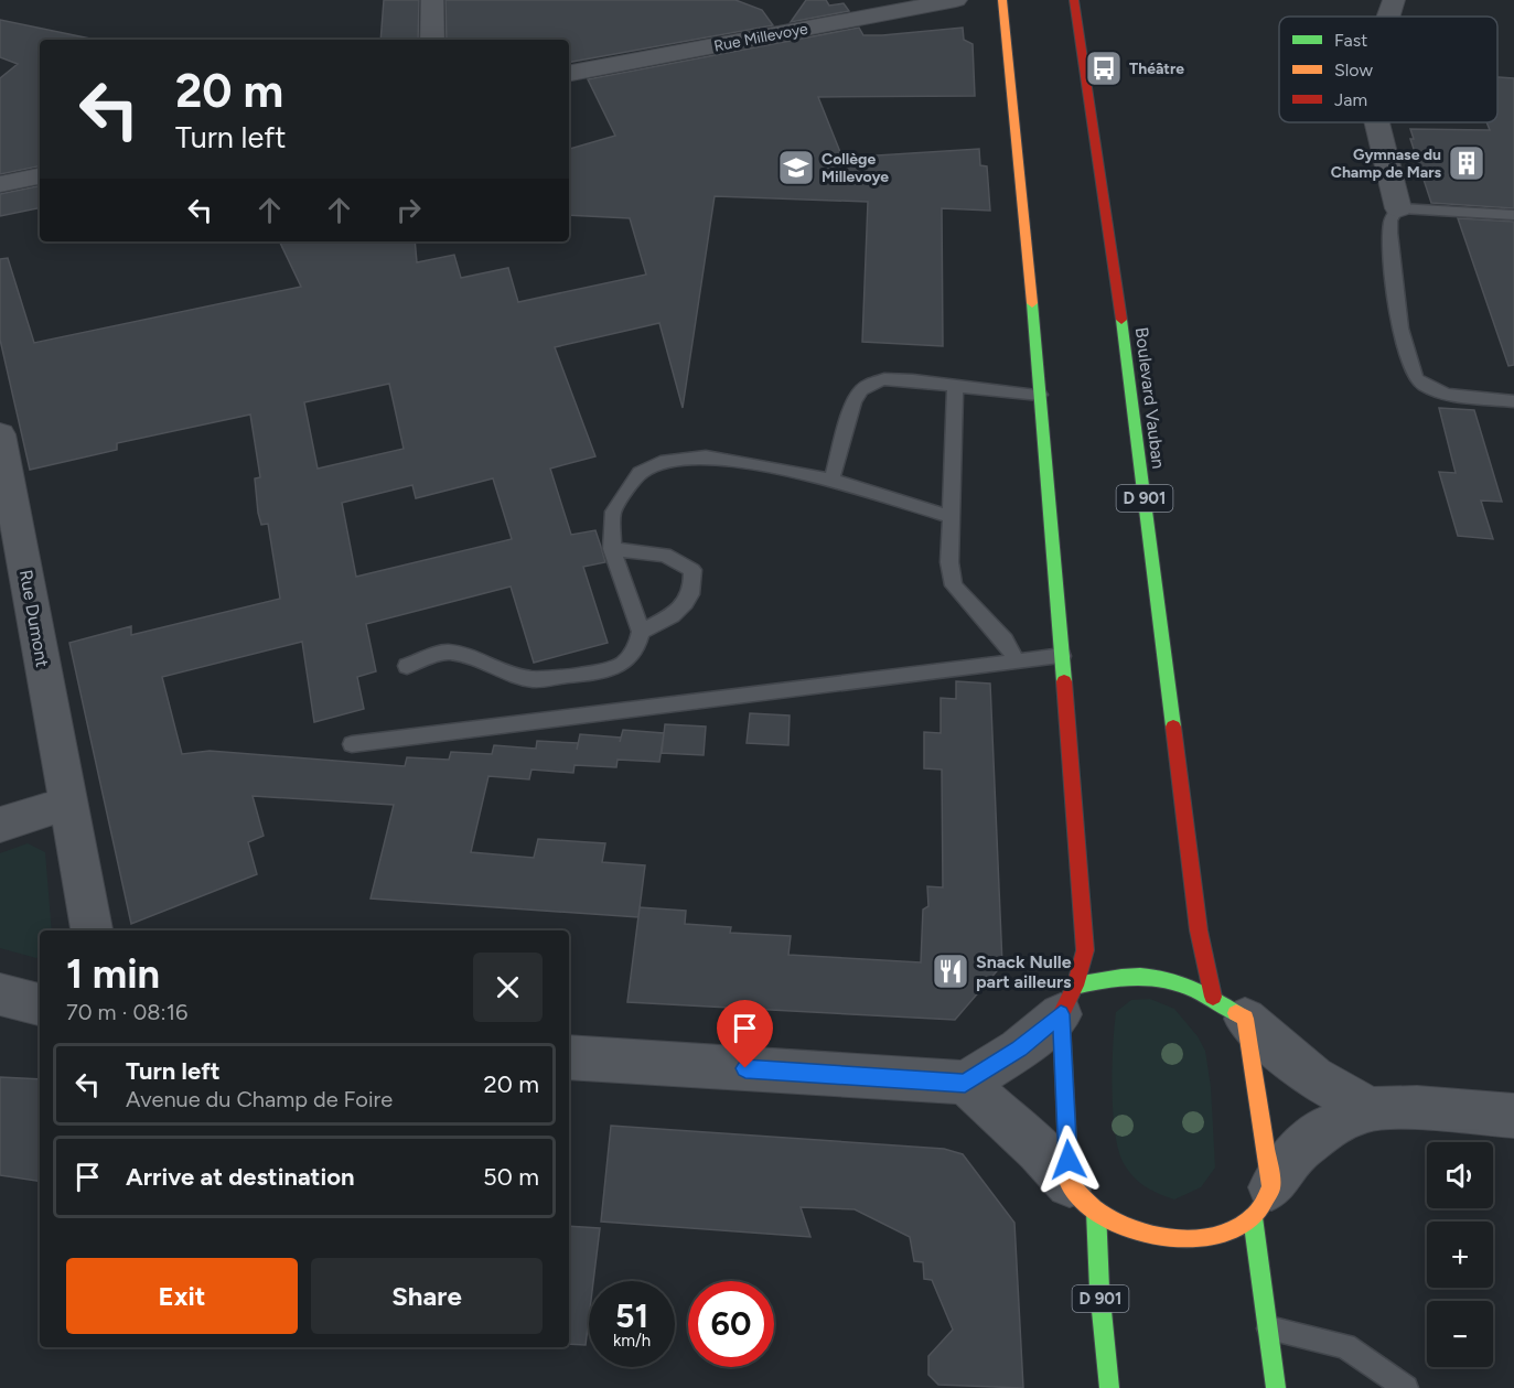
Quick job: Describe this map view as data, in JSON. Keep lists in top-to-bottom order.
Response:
{
  "streets": {
    "main road": ["Boulevard Vauban", "D 901"],
    "street": ["Rue Millevoye", "Rue Dumont"]
  },
  "places": {
    "bus stop": ["Théâtre"],
    "building": ["Gymnase du Champ de Mars"],
    "school or university": ["Collège Millevoye"],
    "restaurant": ["Snack Nulle part ailleurs"]
  },
  "legend": ["Fast", "Slow", "Jam"],
  "page": {
    "turn": ["20 m", "Turn left"],
    "heading": ["1 min", "70 m · 08:16"],
    "list": [
      {
        "name": "Turn left",
        "note": "Avenue du Champ de Foire",
        "value": "20 m"
      },
      {
        "name": "Arrive at destination",
        "value": "50 m"
      }
    ],
    "map_buttons": ["+", "−"],
    "buttons": ["Exit", "Share"],
    "speed": "51 km/h",
    "limit": "60"
  }
}
